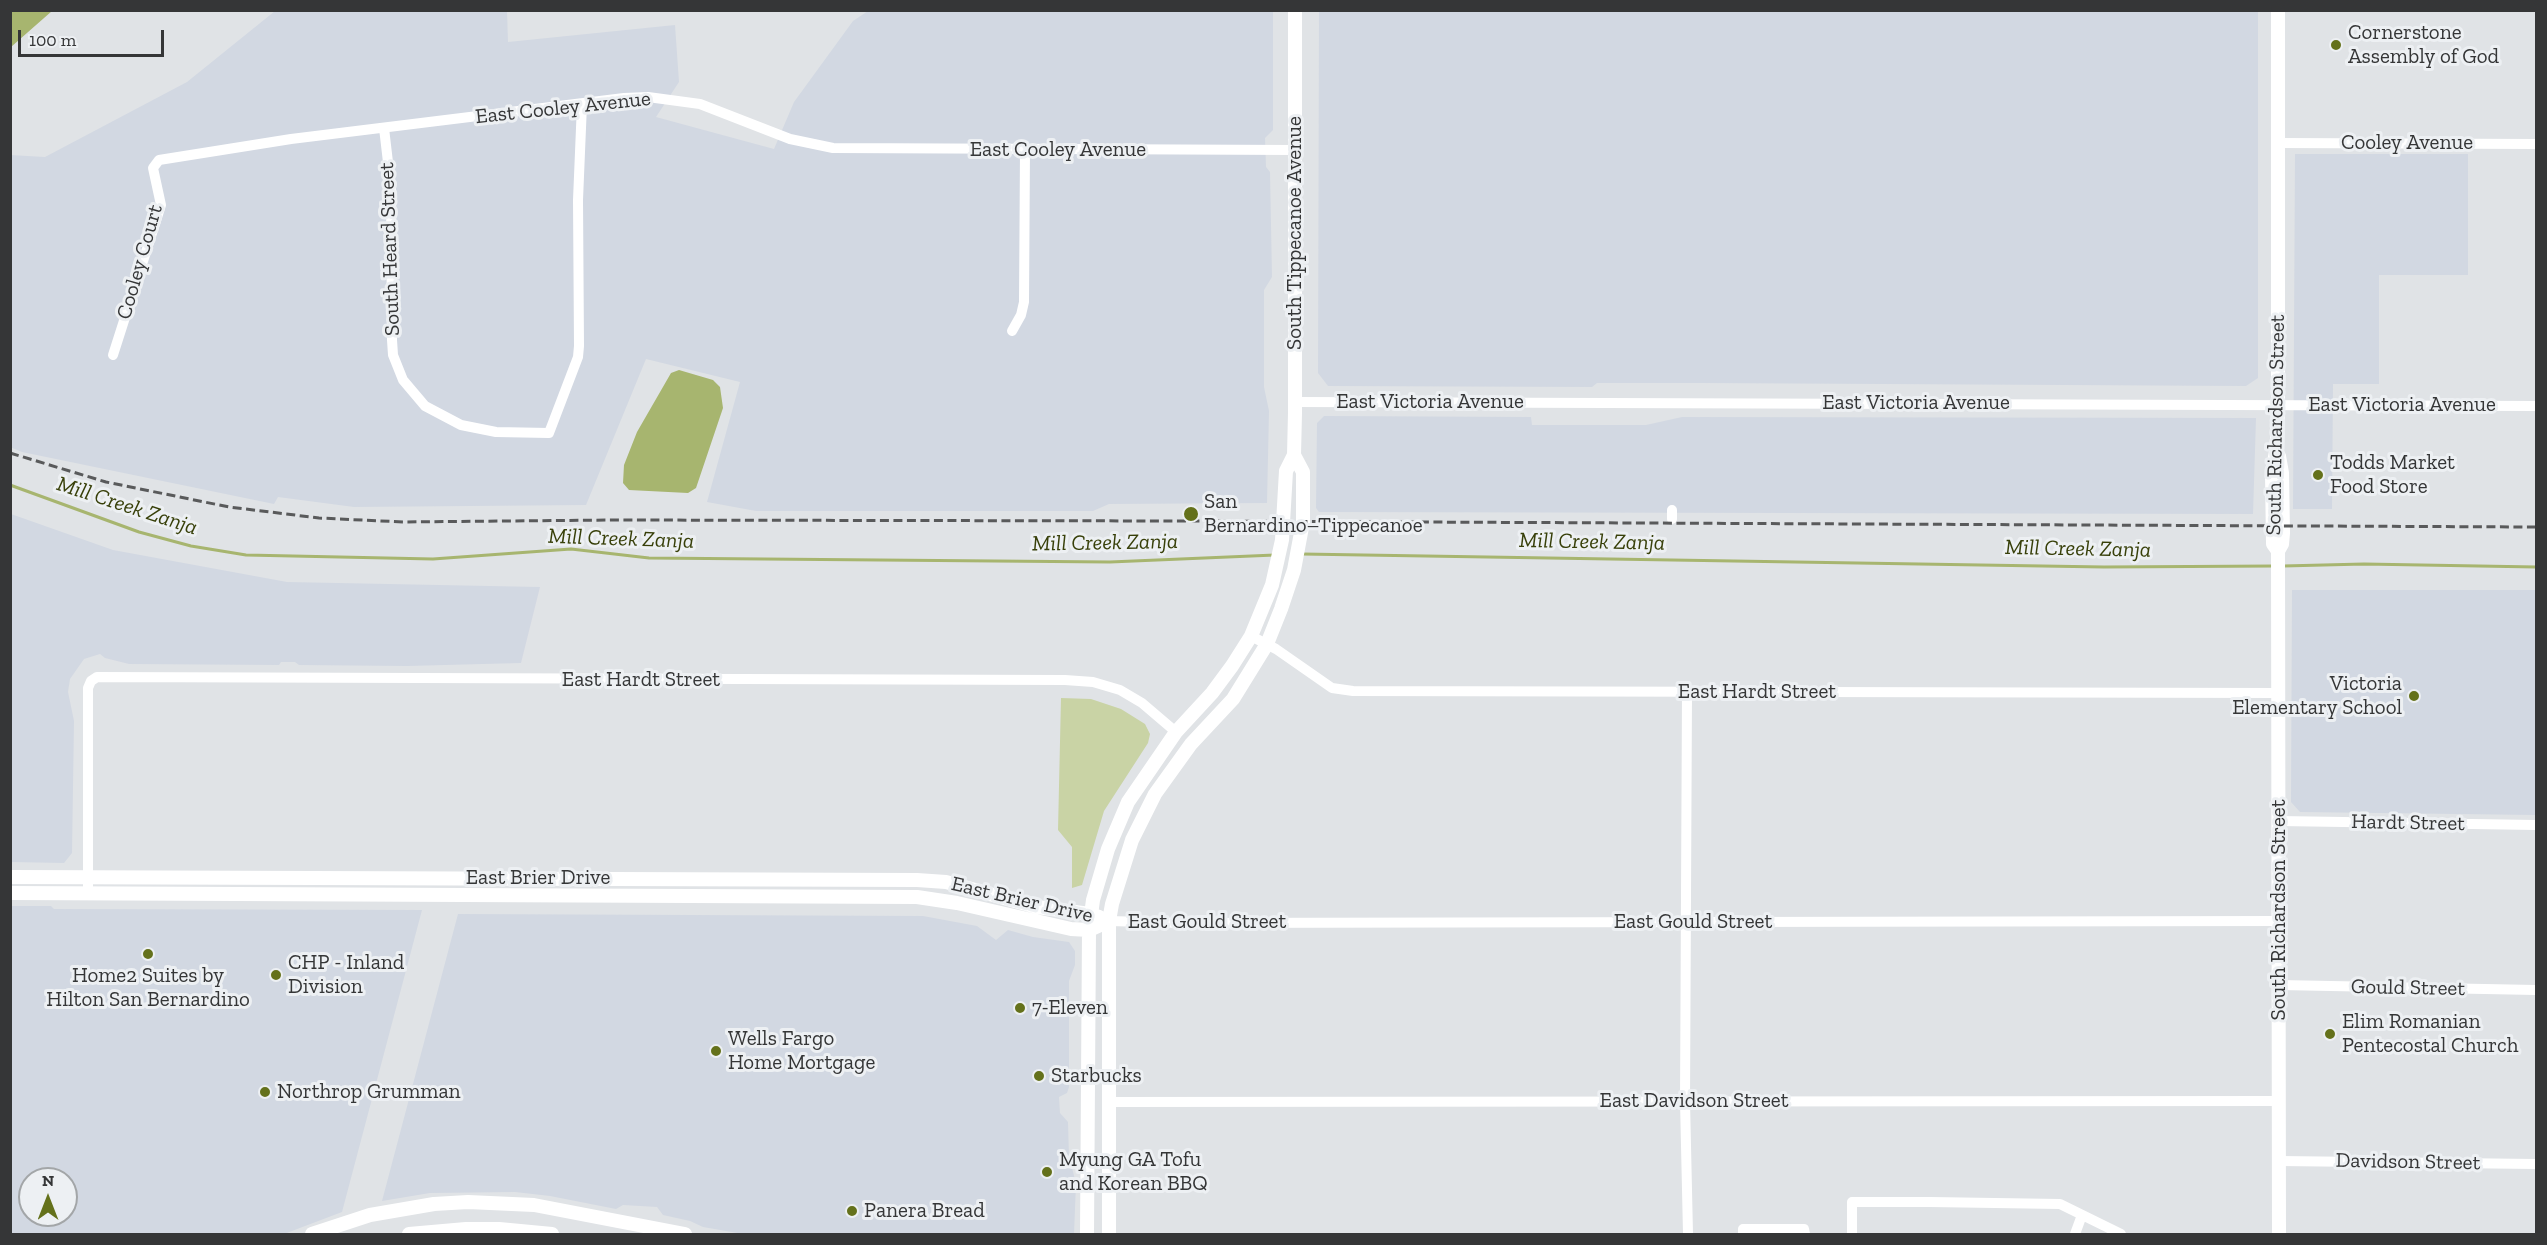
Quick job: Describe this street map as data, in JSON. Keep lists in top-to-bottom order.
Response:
{
  "streets": {
    "street": [
      "East Cooley Avenue",
      "Cooley Avenue",
      "South Tippecanoe Avenue",
      "South Heard Street",
      "Cooley Court",
      "East Victoria Avenue",
      "South Richardson Street",
      "East Hardt Street",
      "Hardt Street",
      "East Brier Drive",
      "East Gould Street",
      "Gould Street",
      "East Davidson Street",
      "Davidson Street"
    ]
  },
  "crossings": [
    ["East Cooley Avenue", "South Tippecanoe Avenue"],
    ["East Cooley Avenue", "South Heard Street"],
    ["East Cooley Avenue", "Cooley Court"],
    ["Cooley Avenue", "South Richardson Street"],
    ["South Tippecanoe Avenue", "East Victoria Avenue"],
    ["South Tippecanoe Avenue", "East Hardt Street"],
    ["South Tippecanoe Avenue", "East Brier Drive"],
    ["South Tippecanoe Avenue", "East Gould Street"],
    ["South Tippecanoe Avenue", "East Davidson Street"],
    ["East Victoria Avenue", "South Richardson Street"],
    ["South Richardson Street", "East Hardt Street"],
    ["South Richardson Street", "Hardt Street"],
    ["South Richardson Street", "East Gould Street"],
    ["South Richardson Street", "Gould Street"],
    ["South Richardson Street", "East Davidson Street"],
    ["South Richardson Street", "Davidson Street"],
    ["East Hardt Street", "East Brier Drive"],
    ["East Brier Drive", "East Gould Street"]
  ],
  "water": ["Mill Creek Zanja"],
  "places": [
    "Cornerstone Assembly of God",
    "Todds Market Food Store",
    "San Bernardino–Tippecanoe",
    "Victoria Elementary School",
    "Home2 Suites by Hilton San Bernardino",
    "CHP - Inland Division",
    "7-Eleven",
    "Elim Romanian Pentecostal Church",
    "Wells Fargo Home Mortgage",
    "Starbucks",
    "Northrop Grumman",
    "Myung GA Tofu and Korean BBQ",
    "Panera Bread"
  ],
  "scale_bar": "100 m",
  "north": "top"
}
